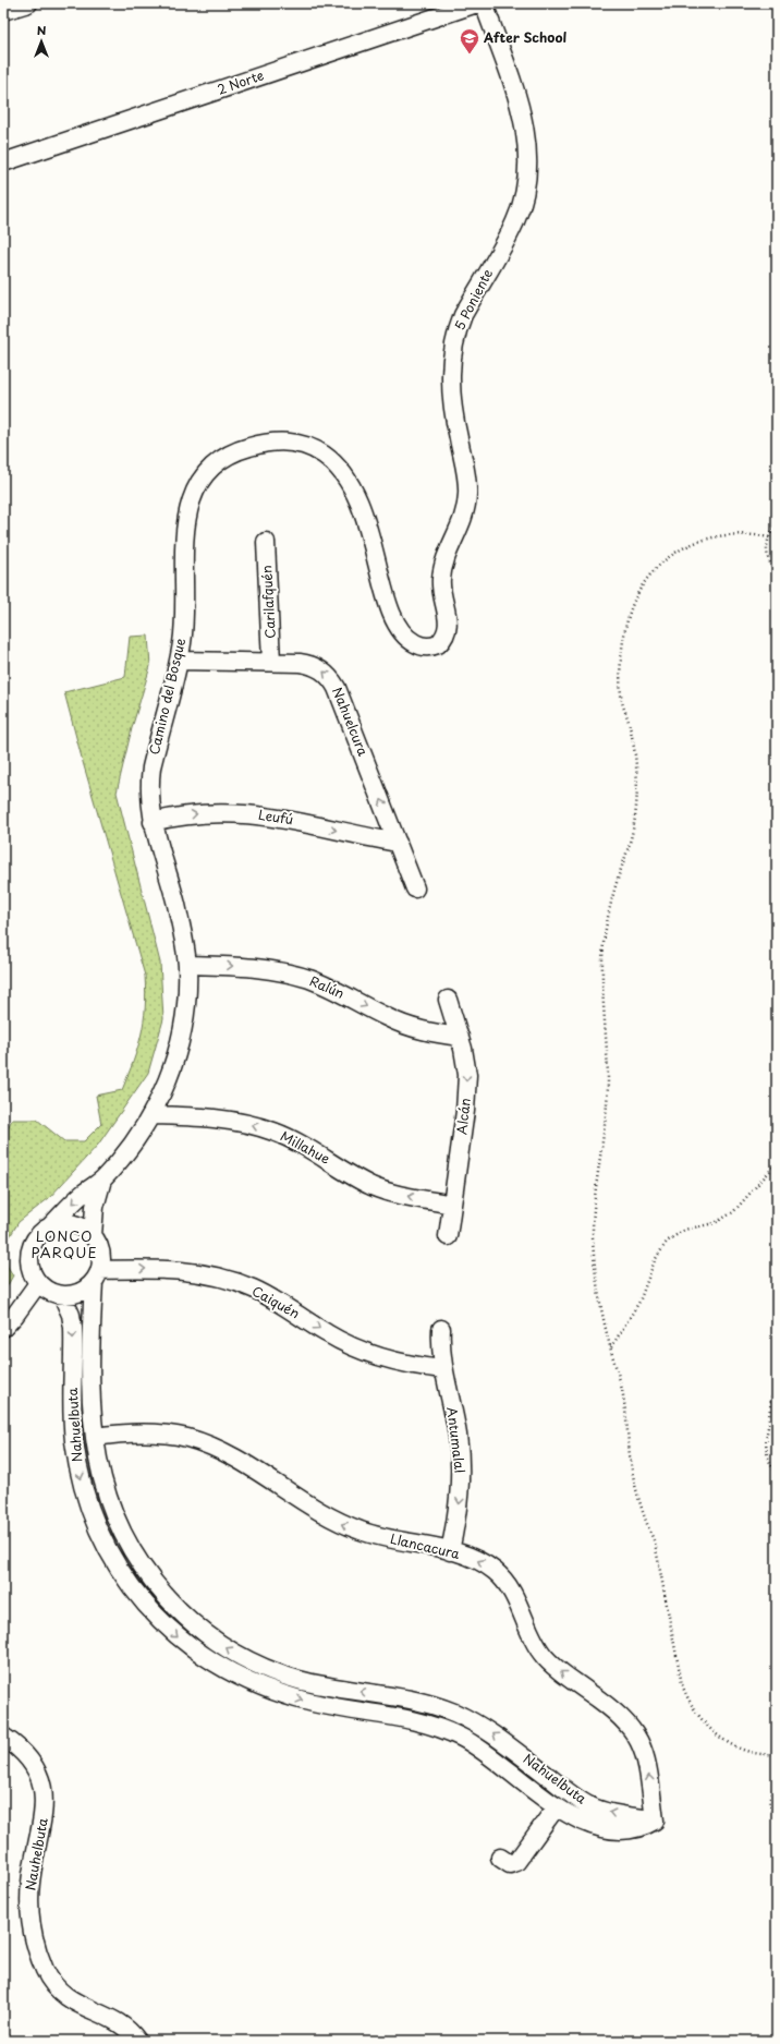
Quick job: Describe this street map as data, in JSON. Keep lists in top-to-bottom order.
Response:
{
  "streets": {
    "street": [
      "2 Norte",
      "5 Poniente",
      "Carilafquén",
      "Camino del Bosque",
      "Nahuelcura",
      "Leufú",
      "Ralún",
      "Alcán",
      "Millahue",
      "Caiquén",
      "Nahuelbuta",
      "Antumalal",
      "Llancacura",
      "Nauhelbuta"
    ]
  },
  "crossings": [
    ["5 Poniente", "Camino del Bosque"],
    ["Carilafquén", "Nahuelcura"],
    ["Camino del Bosque", "Nahuelcura"],
    ["Camino del Bosque", "Leufú"],
    ["Camino del Bosque", "Ralún"],
    ["Camino del Bosque", "Millahue"],
    ["Camino del Bosque", "Caiquén"],
    ["Camino del Bosque", "Nahuelbuta"],
    ["Nahuelcura", "Leufú"],
    ["Ralún", "Alcán"],
    ["Alcán", "Millahue"],
    ["Caiquén", "Nahuelbuta"],
    ["Caiquén", "Antumalal"],
    ["Nahuelbuta", "Llancacura"],
    ["Antumalal", "Llancacura"]
  ],
  "one_way": [
    "Nahuelcura",
    "Leufú",
    "Ralún",
    "Alcán",
    "Millahue",
    "Caiquén",
    "Antumalal",
    "Llancacura"
  ],
  "districts": ["LONCO PARQUE"],
  "places": {
    "school or university": ["After School"]
  },
  "north": "top"
}
